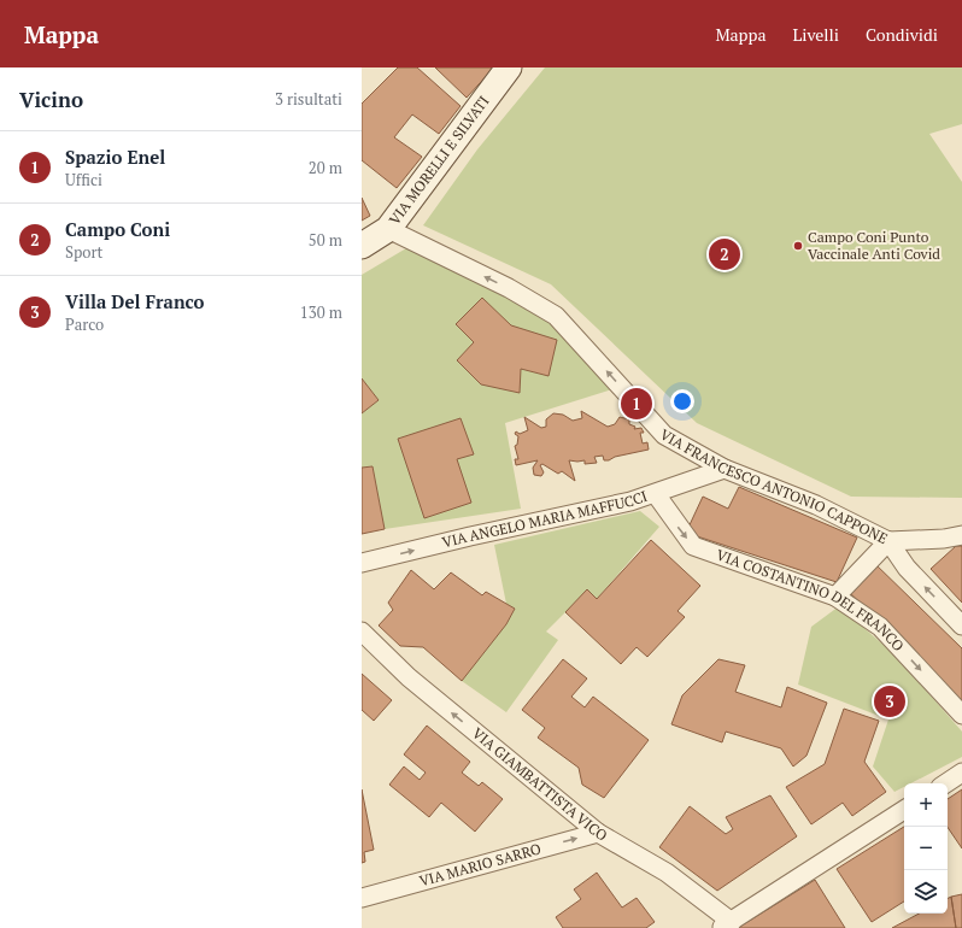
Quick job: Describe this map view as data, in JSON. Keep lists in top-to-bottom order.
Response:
{
  "streets": {
    "main road": ["VIA MORELLI E SILVATI"],
    "street": [
      "VIA FRANCESCO ANTONIO CAPPONE",
      "VIA ANGELO MARIA MAFFUCCI",
      "VIA COSTANTINO DEL FRANCO",
      "VIA GIAMBATTISTA VICO",
      "VIA MARIO SARRO"
    ]
  },
  "crossings": [
    ["VIA MORELLI E SILVATI", "VIA FRANCESCO ANTONIO CAPPONE"],
    ["VIA FRANCESCO ANTONIO CAPPONE", "VIA ANGELO MARIA MAFFUCCI"],
    ["VIA ANGELO MARIA MAFFUCCI", "VIA COSTANTINO DEL FRANCO"],
    ["VIA GIAMBATTISTA VICO", "VIA MARIO SARRO"]
  ],
  "one_way": [
    "VIA FRANCESCO ANTONIO CAPPONE",
    "VIA ANGELO MARIA MAFFUCCI",
    "VIA COSTANTINO DEL FRANCO",
    "VIA GIAMBATTISTA VICO",
    "VIA MARIO SARRO"
  ],
  "places": ["Campo Coni Punto Vaccinale Anti Covid"],
  "page": {
    "header": "Mappa",
    "nav": ["Mappa", "Livelli", "Condividi"],
    "heading": ["Vicino", "3 risultati"],
    "list": [
      {
        "mark": "1",
        "name": "Spazio Enel",
        "note": "Uffici",
        "value": "20 m"
      },
      {
        "mark": "2",
        "name": "Campo Coni",
        "note": "Sport",
        "value": "50 m"
      },
      {
        "mark": "3",
        "name": "Villa Del Franco",
        "note": "Parco",
        "value": "130 m"
      }
    ],
    "pins": ["2", "1", "3"],
    "map_buttons": ["+", "−"]
  }
}
